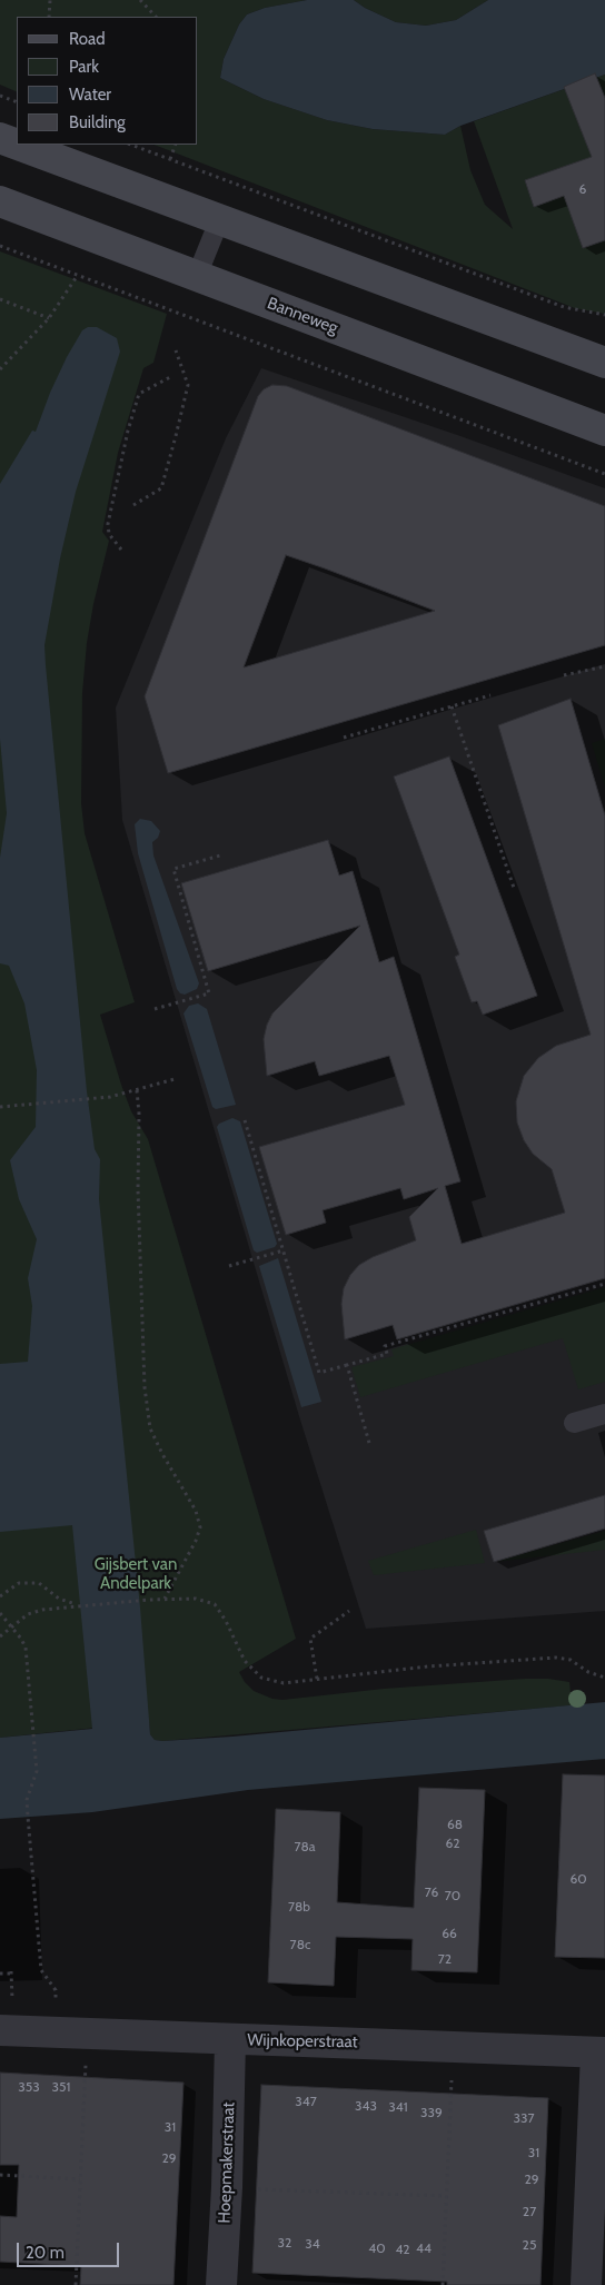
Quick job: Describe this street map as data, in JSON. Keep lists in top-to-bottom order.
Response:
{
  "streets": {
    "main road": ["Banneweg"],
    "street": ["Wijnkoperstraat", "Hoepmakerstraat"]
  },
  "crossings": [
    ["Wijnkoperstraat", "Hoepmakerstraat"]
  ],
  "parks": ["Gijsbert van Andelpark"],
  "house_numbers": [
    "6",
    "68",
    "62",
    "78a",
    "60",
    "76",
    "70",
    "78b",
    "66",
    "78c",
    "72",
    "353",
    "351",
    "347",
    "343",
    "341",
    "339",
    "337",
    "31",
    "31",
    "29",
    "29",
    "27",
    "32",
    "34",
    "25",
    "40",
    "44",
    "42"
  ],
  "legend": [
    "Road",
    "Park",
    "Water",
    "Building"
  ],
  "scale_bar": "20 m"
}
